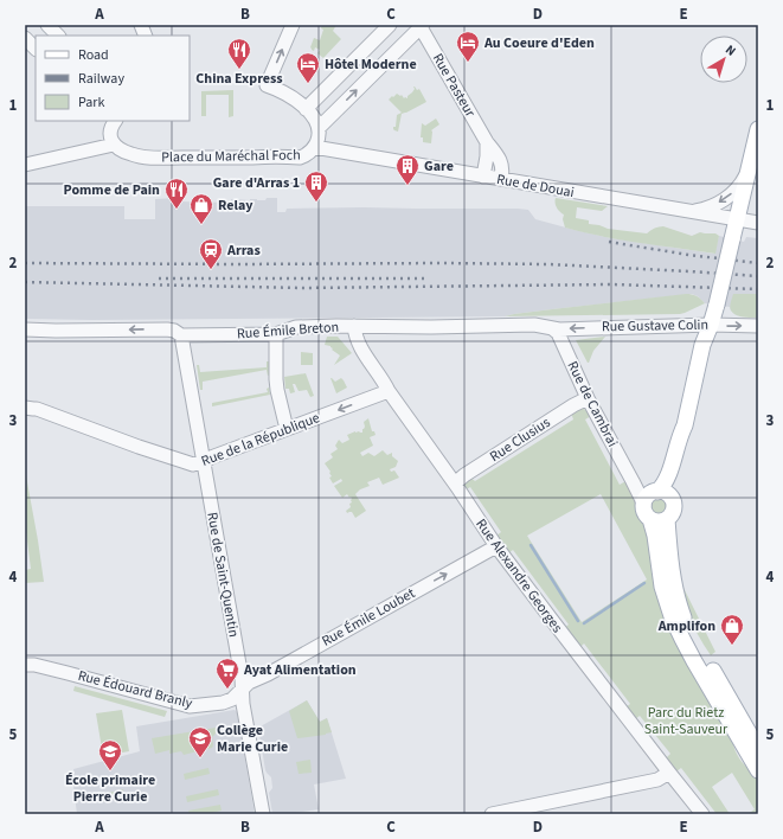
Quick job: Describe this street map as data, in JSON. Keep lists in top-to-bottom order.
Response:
{
  "streets": {
    "street": [
      "Rue Pasteur",
      "Place du Maréchal Foch",
      "Rue de Douai",
      "Rue Gustave Colin",
      "Rue Émile Breton",
      "Rue de Cambrai",
      "Rue de la République",
      "Rue Clusius",
      "Rue de Saint-Quentin",
      "Rue Alexandre Georges",
      "Rue Émile Loubet",
      "Rue Édouard Branly"
    ]
  },
  "crossings": [
    ["Rue Pasteur", "Rue de Douai"],
    ["Place du Maréchal Foch", "Rue de Douai"],
    ["Rue Gustave Colin", "Rue Émile Breton"],
    ["Rue Gustave Colin", "Rue de Cambrai"],
    ["Rue Émile Breton", "Rue de Cambrai"],
    ["Rue Émile Breton", "Rue de Saint-Quentin"],
    ["Rue Émile Breton", "Rue Alexandre Georges"],
    ["Rue de Cambrai", "Rue Clusius"],
    ["Rue de la République", "Rue de Saint-Quentin"],
    ["Rue de la République", "Rue Alexandre Georges"],
    ["Rue Clusius", "Rue Alexandre Georges"],
    ["Rue de Saint-Quentin", "Rue Émile Loubet"],
    ["Rue de Saint-Quentin", "Rue Édouard Branly"],
    ["Rue Alexandre Georges", "Rue Émile Loubet"],
    ["Rue Émile Loubet", "Rue Édouard Branly"]
  ],
  "one_way": ["Rue Émile Loubet"],
  "parks": ["Parc du Rietz Saint-Sauveur"],
  "places": {
    "hotel": ["Au Coeure d'Eden", "Hôtel Moderne"],
    "restaurant": ["China Express", "Pomme de Pain"],
    "building": ["Gare", "Gare d'Arras 1"],
    "shop": ["Relay", "Amplifon"],
    "station": ["Arras"],
    "supermarket": ["Ayat Alimentation"],
    "school or university": ["Collège Marie Curie", "École primaire Pierre Curie"]
  },
  "legend": ["Road", "Railway", "Park"],
  "north": "top right",
  "grid": {
    "columns": [
      "A",
      "B",
      "C",
      "D",
      "E"
    ],
    "rows": [
      "1",
      "2",
      "3",
      "4",
      "5"
    ]
  }
}
